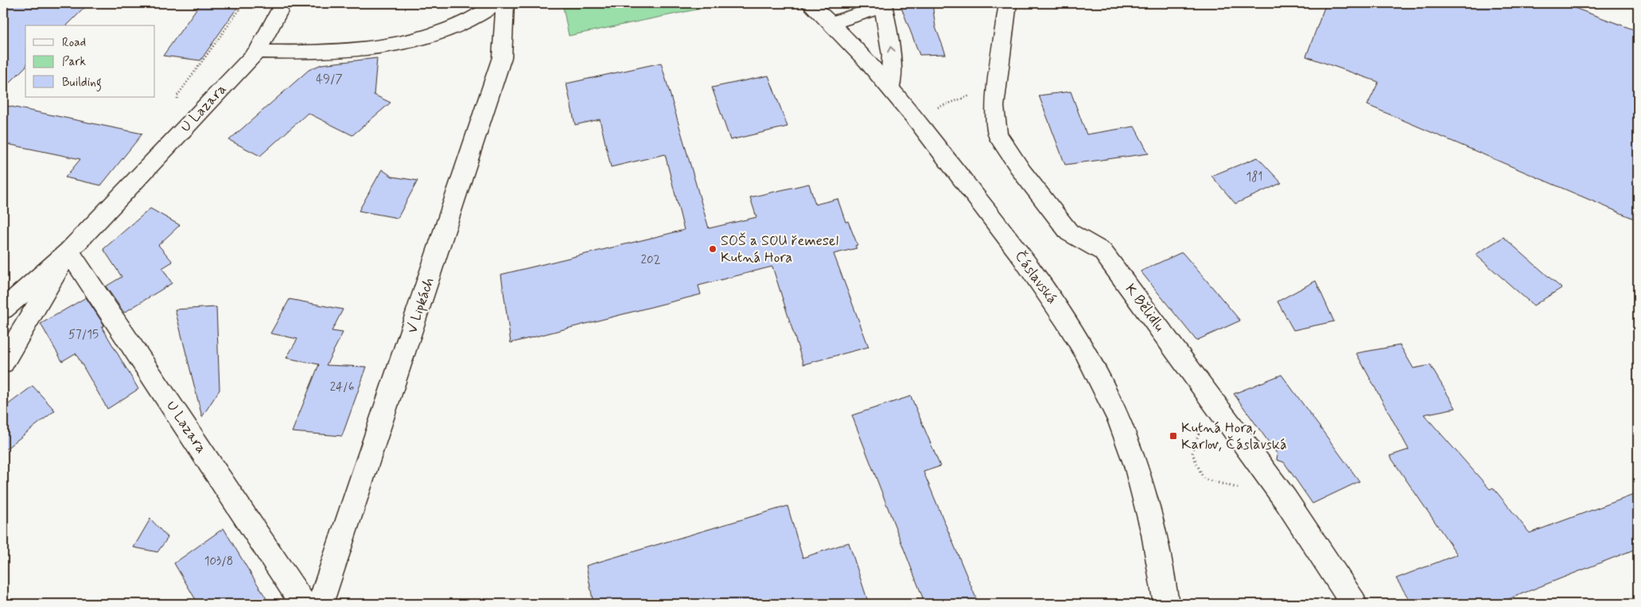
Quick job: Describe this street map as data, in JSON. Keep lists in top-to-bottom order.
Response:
{
  "streets": {
    "street": [
      "U Lazara",
      "Čáslavská",
      "V Lipkách",
      "K Bělidlu"
    ]
  },
  "places": {
    "other": ["SOŠ a SOU řemesel Kutná Hora"],
    "transit": ["Kutná Hora, Karlov, Čáslavská"]
  },
  "house_numbers": [
    "49/7",
    "181",
    "202",
    "57/15",
    "24/6",
    "103/8"
  ],
  "legend": ["Road", "Park", "Building"]
}
